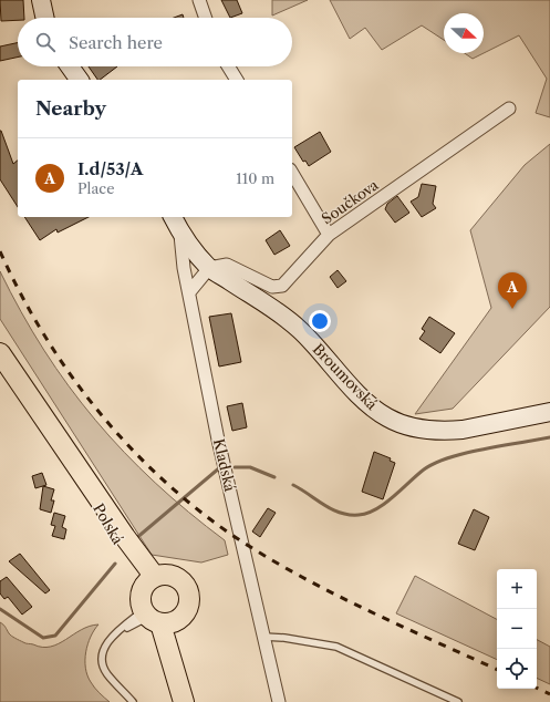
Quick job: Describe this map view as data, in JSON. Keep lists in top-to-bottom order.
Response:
{
  "streets": {
    "main road": ["Broumovská", "Kladská", "Polská"],
    "street": ["Součkova"]
  },
  "crossings": [
    ["Součkova", "Kladská"],
    ["Broumovská", "Kladská"]
  ],
  "north": "right",
  "page": {
    "search": "Search here",
    "heading": "Nearby",
    "list": [
      {
        "mark": "A",
        "name": "I.d/53/A",
        "note": "Place",
        "value": "110 m"
      }
    ],
    "pins": "A",
    "map_buttons": ["+", "−"]
  }
}
